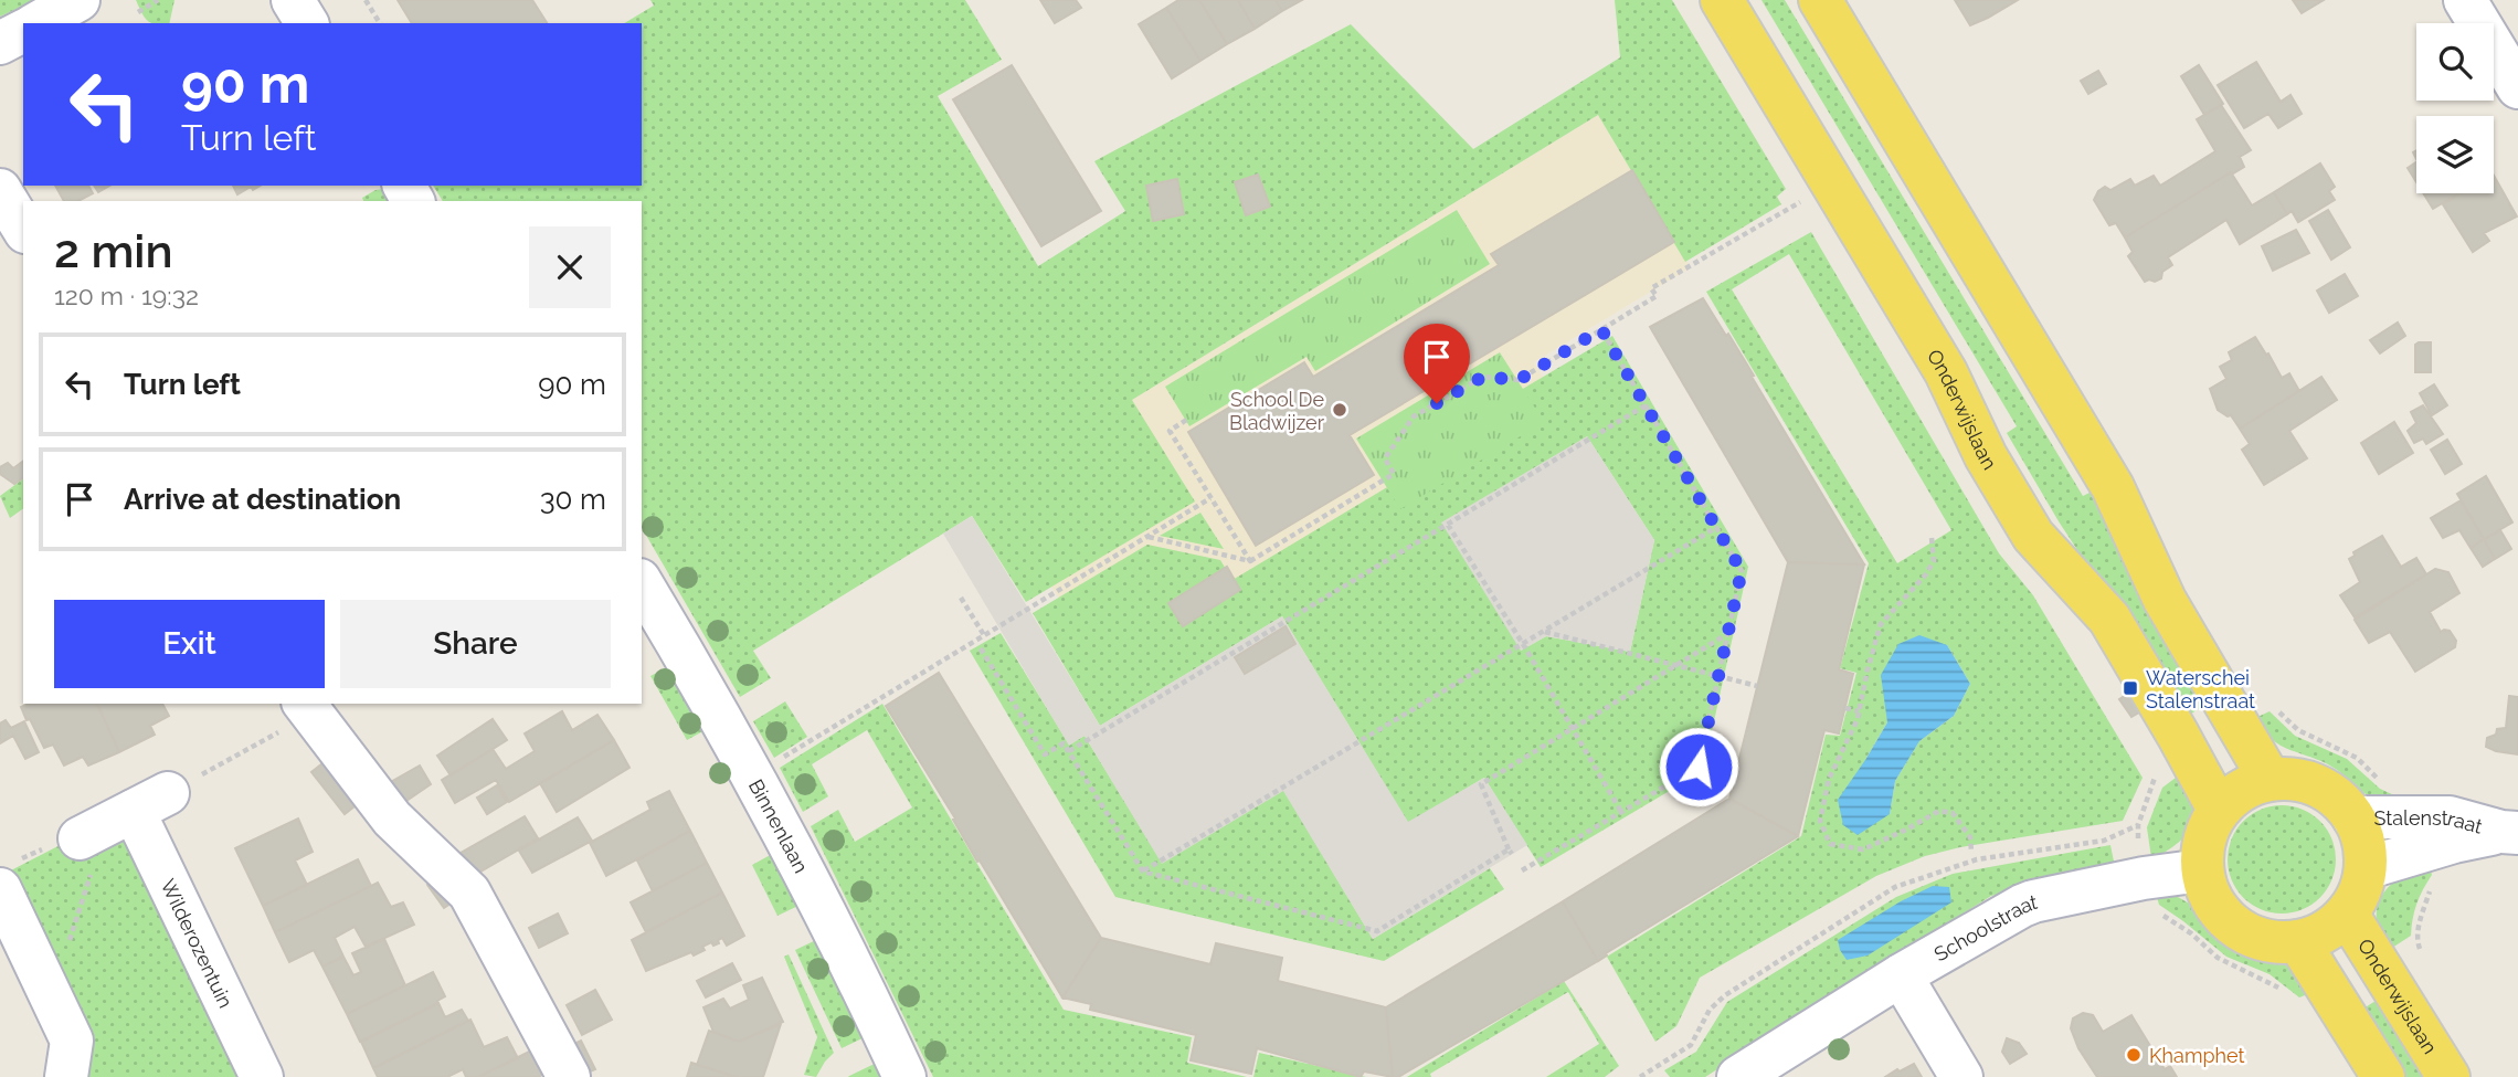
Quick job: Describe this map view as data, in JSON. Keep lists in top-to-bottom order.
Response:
{
  "streets": {
    "main road": ["Onderwijslaan"],
    "street": [
      "Stalenstraat",
      "Binnenlaan",
      "Schoolstraat",
      "Wilderozentuin"
    ]
  },
  "crossings": [
    ["Onderwijslaan", "Stalenstraat"],
    ["Onderwijslaan", "Schoolstraat"],
    ["Stalenstraat", "Schoolstraat"]
  ],
  "places": {
    "other": ["School De Bladwijzer", "Khamphet"],
    "transit": ["Waterschei Stalenstraat"]
  },
  "page": {
    "turn": ["90 m", "Turn left"],
    "heading": ["2 min", "120 m · 19:32"],
    "list": [
      {
        "name": "Turn left",
        "value": "90 m"
      },
      {
        "name": "Arrive at destination",
        "value": "30 m"
      }
    ],
    "buttons": ["Exit", "Share"]
  }
}
